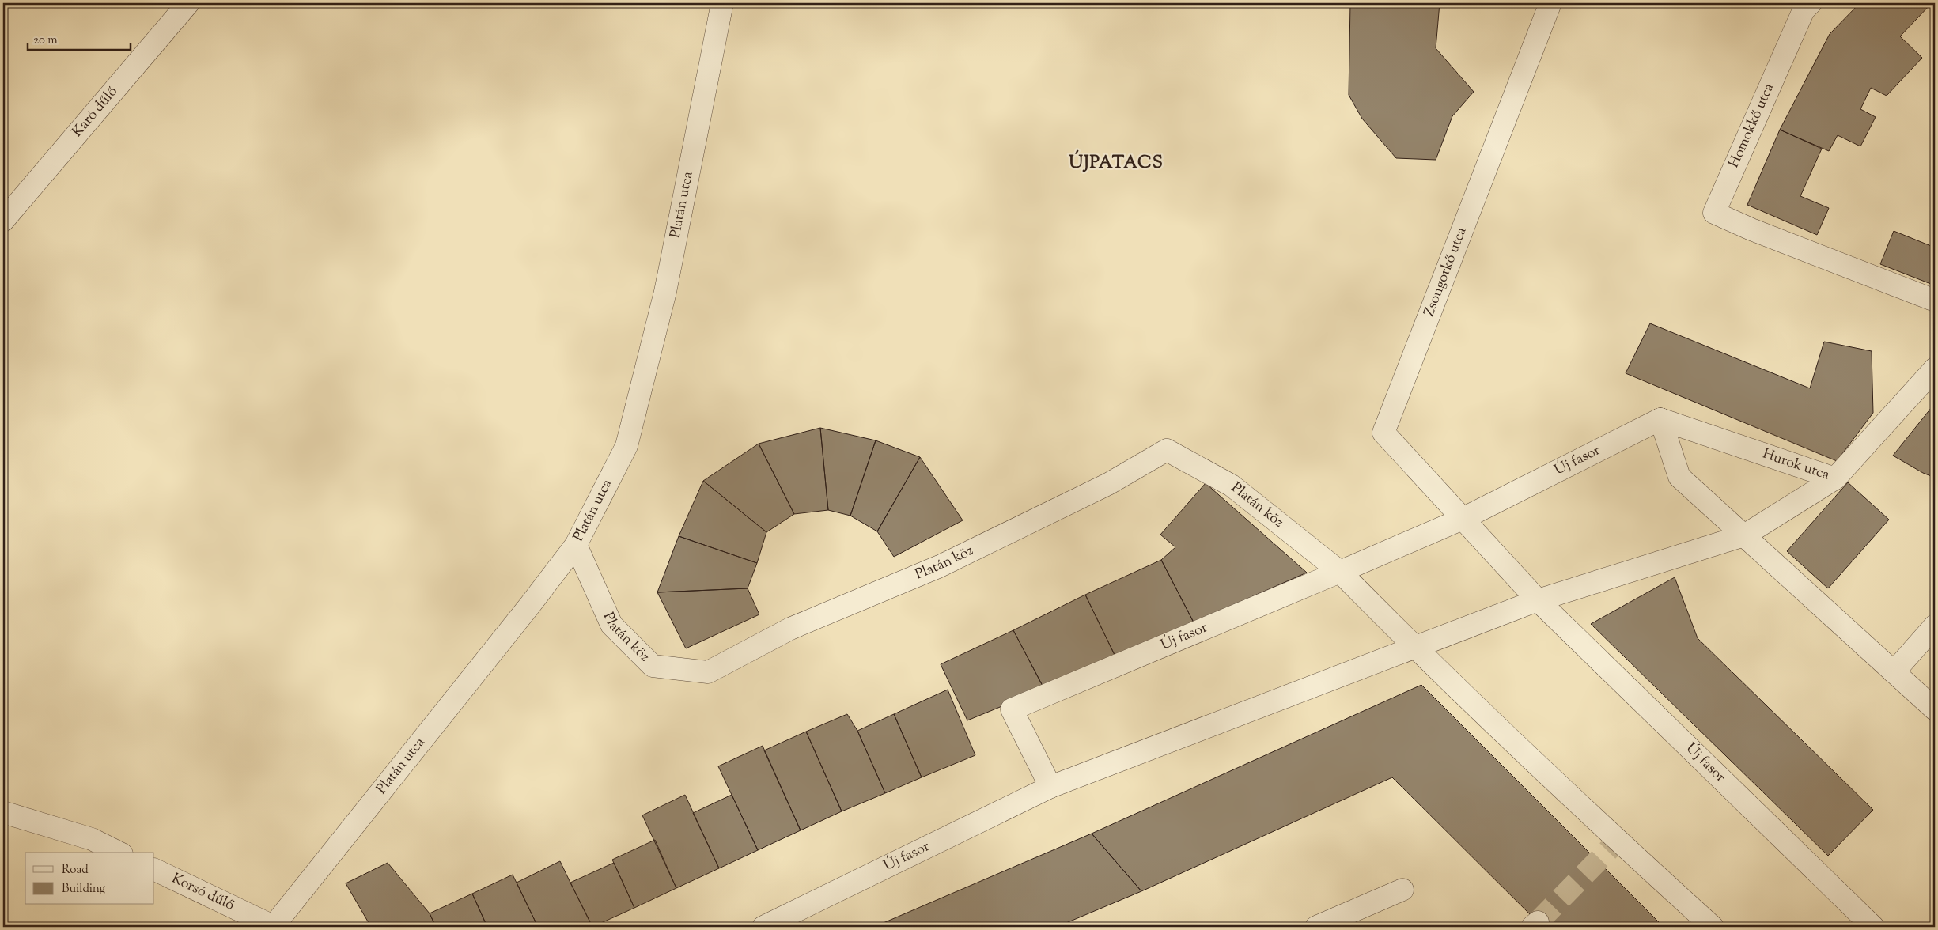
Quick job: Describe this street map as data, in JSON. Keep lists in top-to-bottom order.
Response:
{
  "streets": {
    "street": [
      "Karó dűlő",
      "Homokkő utca",
      "Platán utca",
      "Zsongorkő utca",
      "Új fasor",
      "Hurok utca",
      "Platán köz",
      "Korsó dűlő"
    ]
  },
  "crossings": [
    ["Platán utca", "Platán köz"],
    ["Platán utca", "Korsó dűlő"],
    ["Zsongorkő utca", "Új fasor"],
    ["Új fasor", "Hurok utca"],
    ["Új fasor", "Platán köz"]
  ],
  "districts": ["ÚJPATACS"],
  "legend": ["Road", "Building"],
  "scale_bar": "20 m"
}
